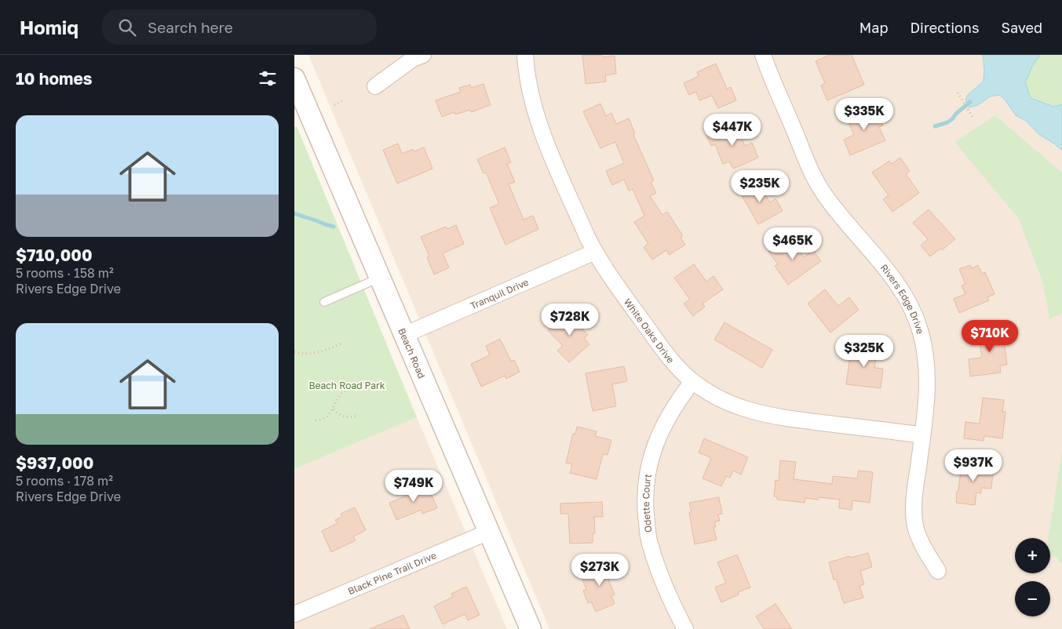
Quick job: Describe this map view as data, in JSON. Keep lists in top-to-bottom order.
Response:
{
  "streets": {
    "street": [
      "Tranquil Drive",
      "Rivers Edge Drive",
      "White Oaks Drive",
      "Beach Road",
      "Odette Court",
      "Black Pine Trail Drive"
    ]
  },
  "crossings": [
    ["Tranquil Drive", "White Oaks Drive"],
    ["Tranquil Drive", "Beach Road"],
    ["Rivers Edge Drive", "White Oaks Drive"],
    ["White Oaks Drive", "Odette Court"],
    ["Beach Road", "Black Pine Trail Drive"]
  ],
  "parks": ["Beach Road Park"],
  "page": {
    "header": "Homiq",
    "search": "Search here",
    "nav": ["Map", "Directions", "Saved"],
    "heading": "10 homes",
    "price": [
      "$335K",
      "$447K",
      "$235K",
      "$465K",
      "$728K",
      "$710K",
      "$325K",
      "$937K",
      "$749K",
      "$273K"
    ],
    "list": [
      {
        "name": "$710,000",
        "note": "5 rooms · 158 m² · Rivers Edge Drive"
      },
      {
        "name": "$937,000",
        "note": "5 rooms · 178 m² · Rivers Edge Drive"
      }
    ],
    "map_buttons": ["+", "−"]
  }
}
